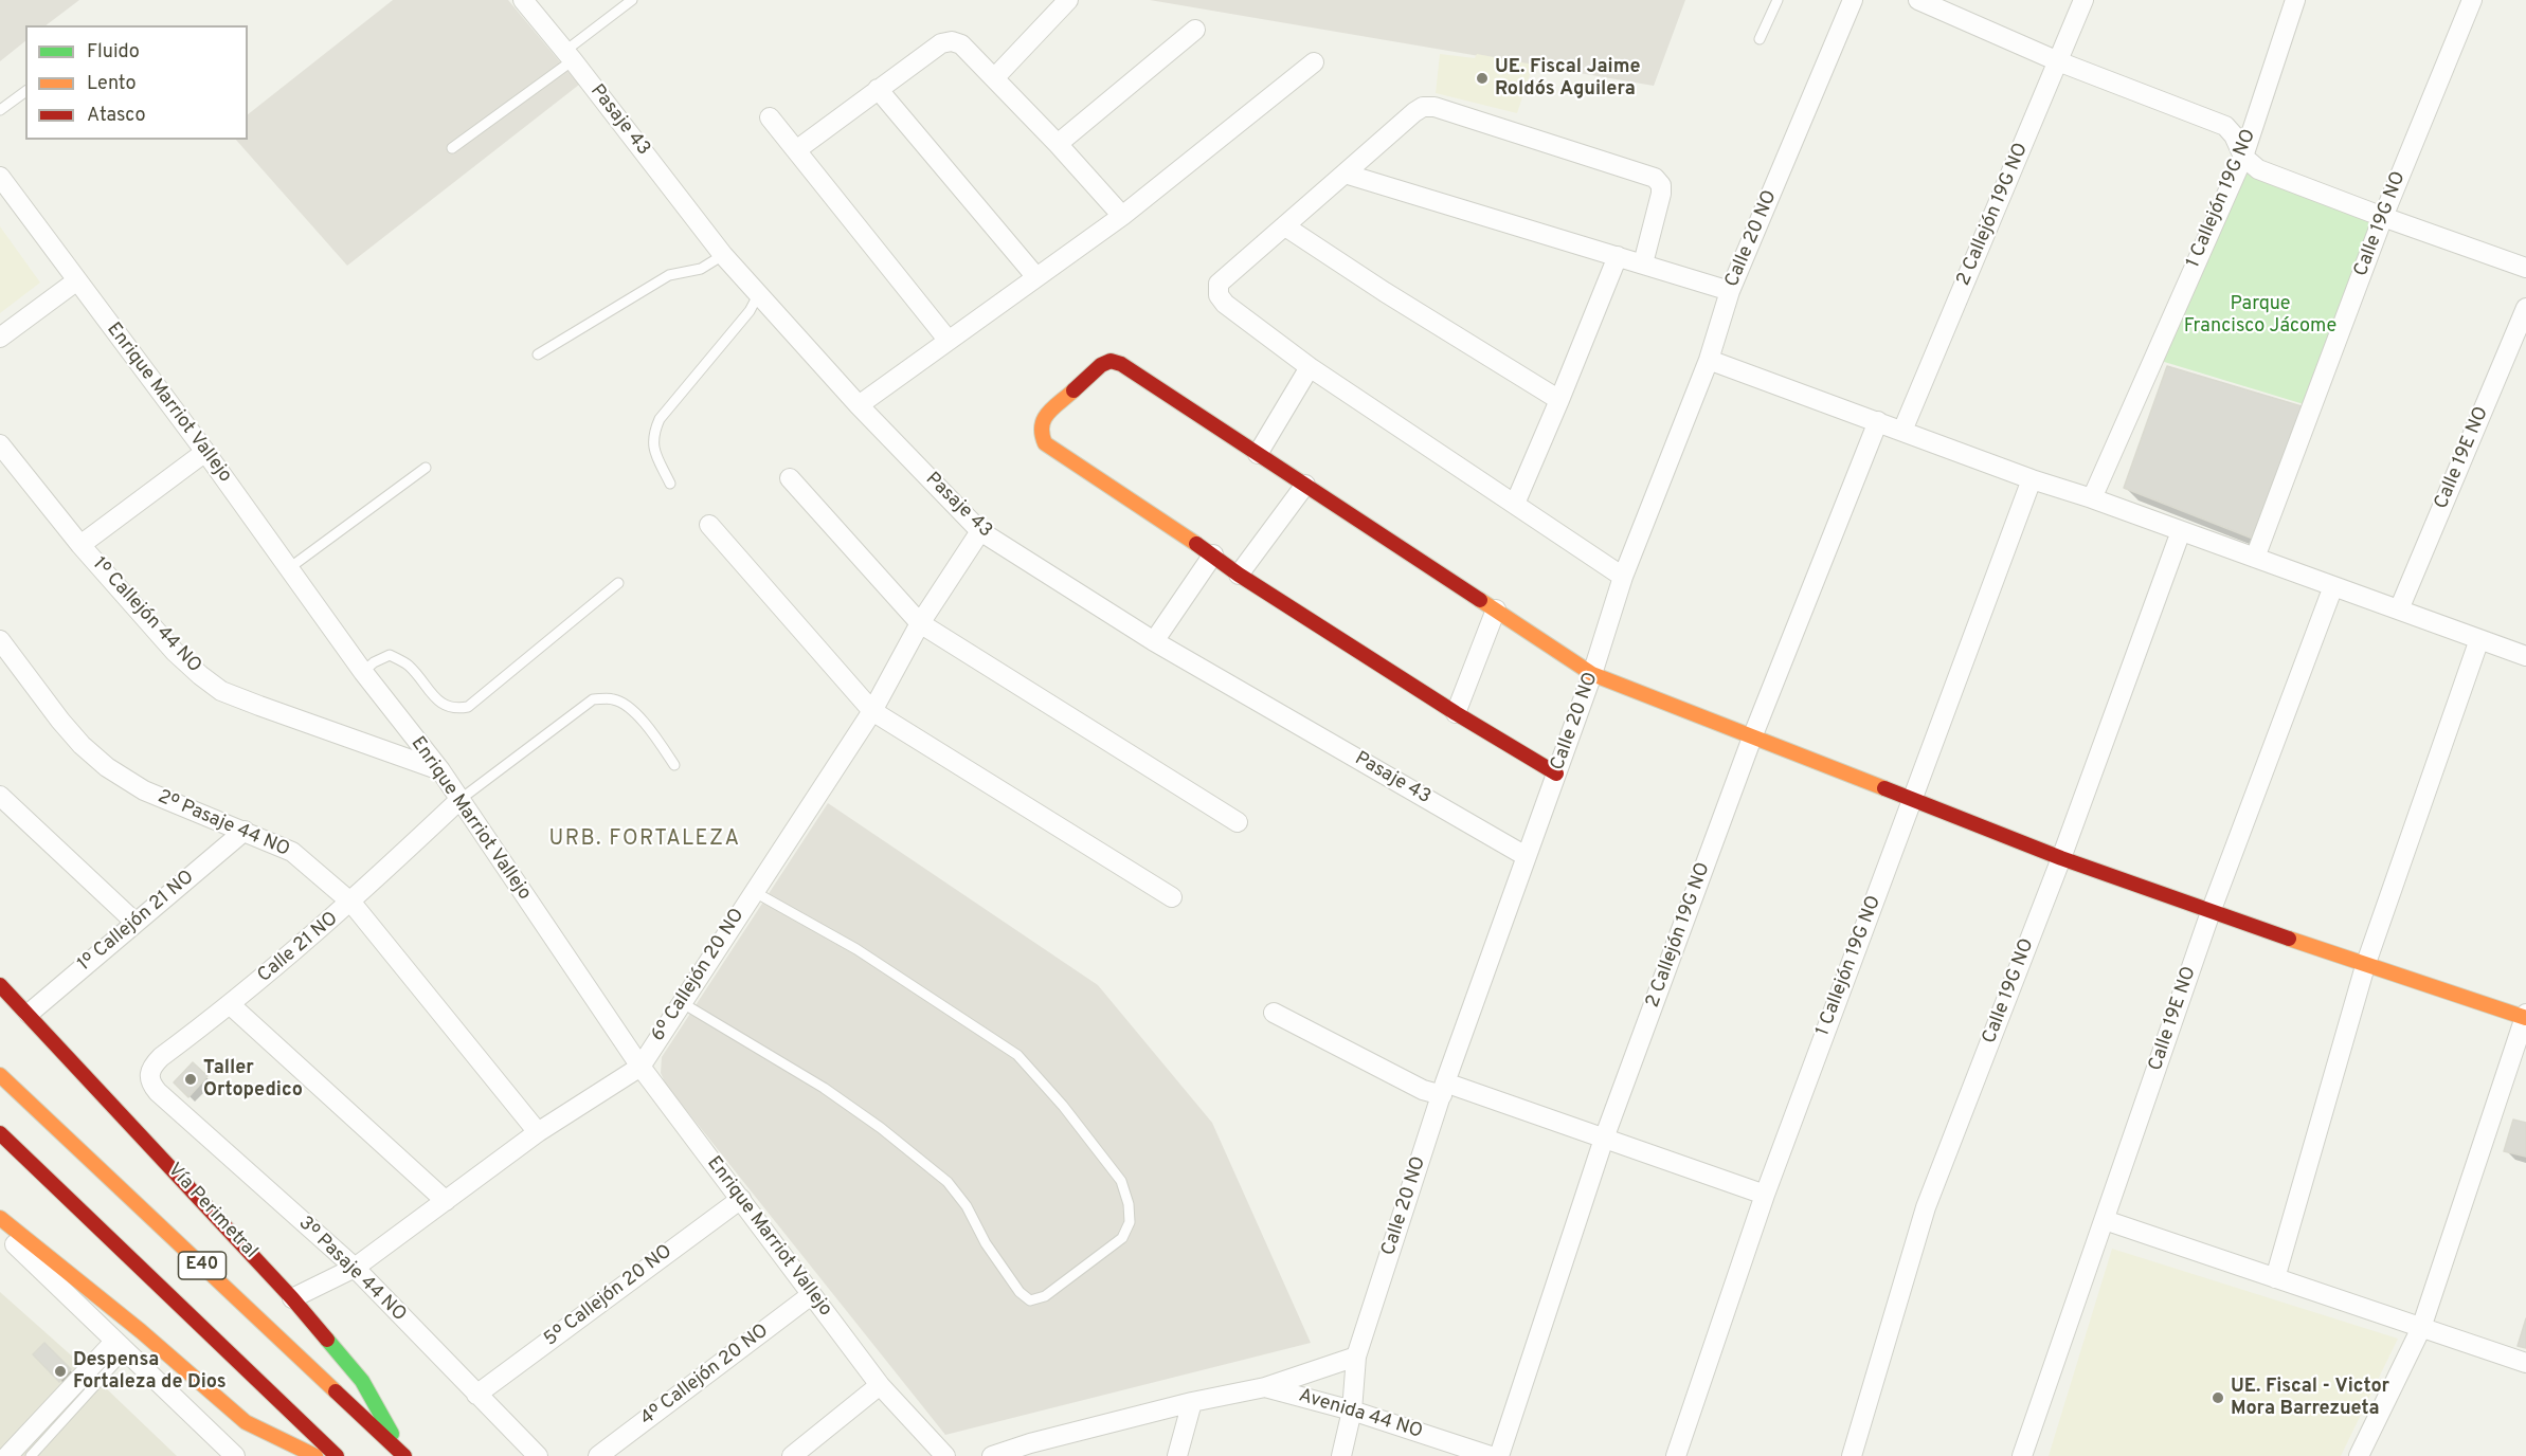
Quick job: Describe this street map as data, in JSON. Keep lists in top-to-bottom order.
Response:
{
  "streets": {
    "main road": ["Vía Perimetral", "E40"],
    "street": [
      "Pasaje 43",
      "1 Callejón 19G NO",
      "2 Callejón 19G NO",
      "Calle 19G NO",
      "Calle 20 NO",
      "Enrique Marriot Vallejo",
      "Calle 19E NO",
      "1º Callejón 44 NO",
      "2º Pasaje 44 NO",
      "1º Callejón 21 NO",
      "Calle 21 NO",
      "6º Callejón 20 NO",
      "3º Pasaje 44 NO",
      "5º Callejón 20 NO",
      "4º Callejón 20 NO",
      "Avenida 44 NO"
    ]
  },
  "crossings": [
    ["Pasaje 43", "Calle 20 NO"],
    ["Pasaje 43", "6º Callejón 20 NO"],
    ["Calle 20 NO", "Avenida 44 NO"],
    ["Enrique Marriot Vallejo", "1º Callejón 44 NO"],
    ["Enrique Marriot Vallejo", "Calle 21 NO"],
    ["Enrique Marriot Vallejo", "6º Callejón 20 NO"],
    ["Enrique Marriot Vallejo", "5º Callejón 20 NO"],
    ["Enrique Marriot Vallejo", "4º Callejón 20 NO"],
    ["2º Pasaje 44 NO", "1º Callejón 21 NO"],
    ["2º Pasaje 44 NO", "Calle 21 NO"],
    ["2º Pasaje 44 NO", "6º Callejón 20 NO"],
    ["1º Callejón 21 NO", "Vía Perimetral"],
    ["Calle 21 NO", "3º Pasaje 44 NO"],
    ["6º Callejón 20 NO", "Vía Perimetral"],
    ["6º Callejón 20 NO", "3º Pasaje 44 NO"],
    ["3º Pasaje 44 NO", "5º Callejón 20 NO"]
  ],
  "districts": ["URB. FORTALEZA"],
  "parks": ["Parque Francisco Jácome"],
  "places": [
    "UE. Fiscal Jaime Roldós Aguilera",
    "Taller Ortopedico",
    "Despensa Fortaleza de Dios",
    "UE. Fiscal - Victor Mora Barrezueta"
  ],
  "legend": ["Fluido", "Lento", "Atasco"]
}
